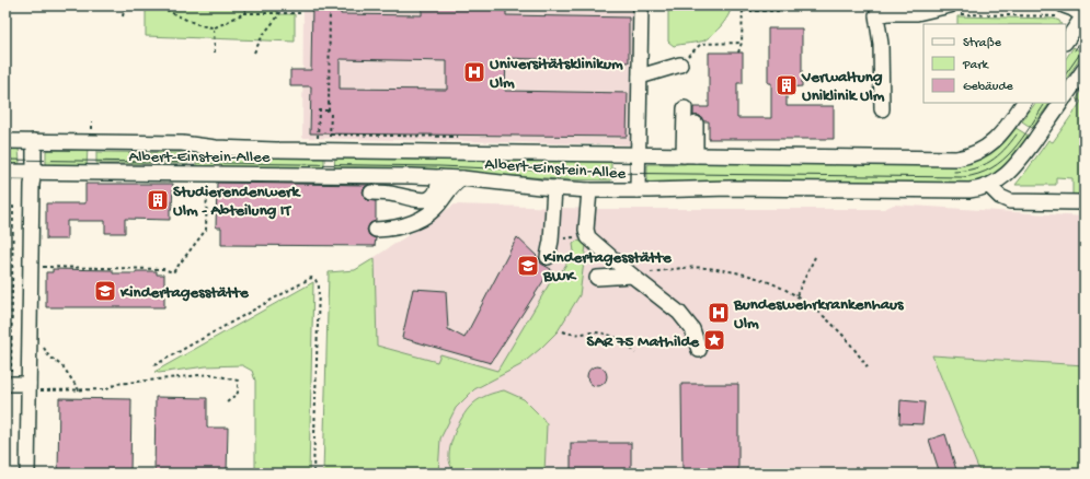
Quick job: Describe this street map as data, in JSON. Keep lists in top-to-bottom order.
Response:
{
  "streets": {
    "street": ["Albert-Einstein-Allee"]
  },
  "places": {
    "hospital": ["Universitätsklinikum Ulm", "Bundeswehrkrankenhaus Ulm"],
    "building": ["Verwaltung Uniklinik Ulm", "Studierendenwerk Ulm - Abteilung IT"],
    "school or university": ["Kindertagesstätte BWK", "Kindertagesstätte"],
    "place": ["SAR 75 Mathilde"]
  },
  "legend": ["Straße", "Park", "Gebäude"]
}
